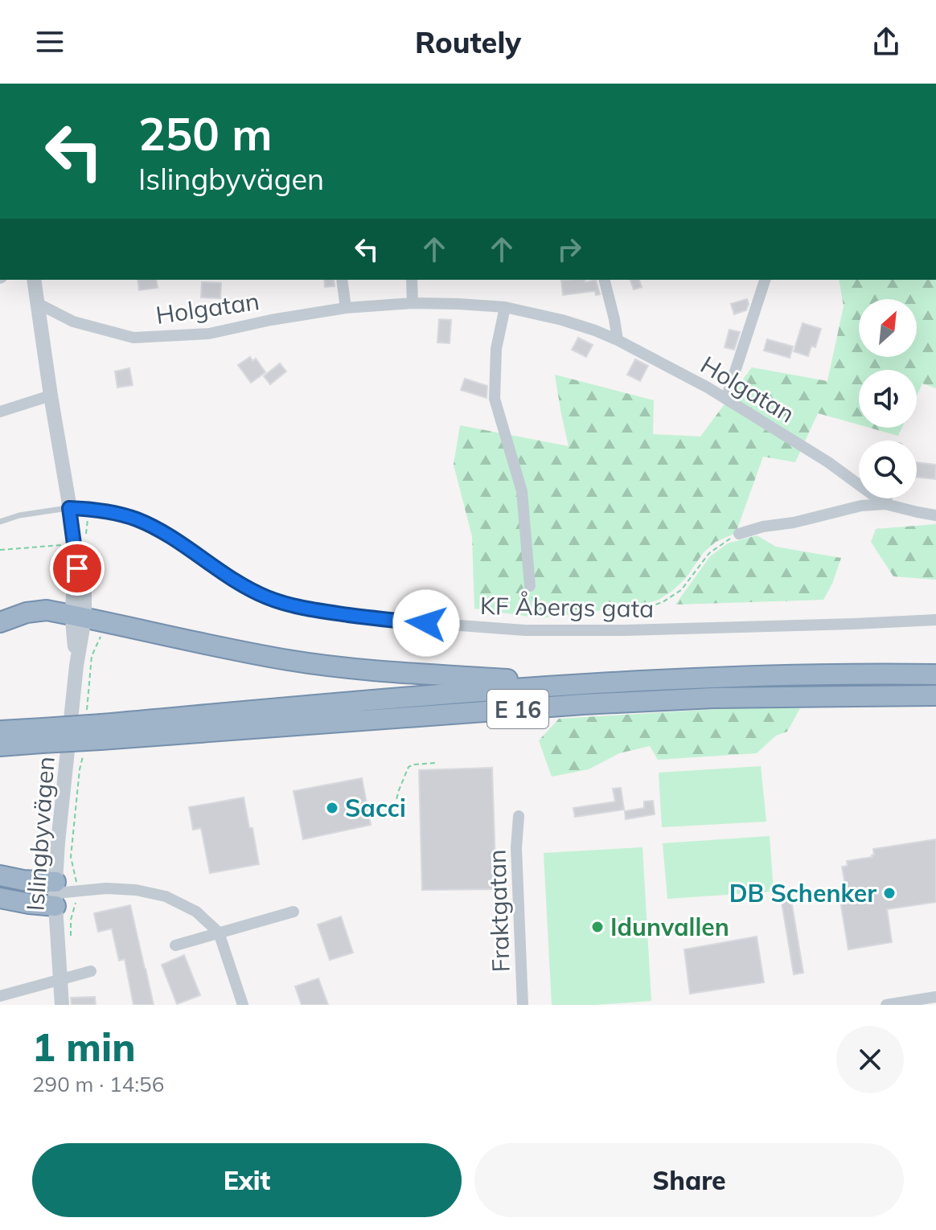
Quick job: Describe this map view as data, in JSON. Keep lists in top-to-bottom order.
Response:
{
  "streets": {
    "highway": ["E 16"],
    "street": [
      "Holgatan",
      "KF Åbergs gata",
      "Islingbyvägen",
      "Fraktgatan"
    ]
  },
  "crossings": [
    ["Holgatan", "Islingbyvägen"],
    ["KF Åbergs gata", "Islingbyvägen"]
  ],
  "places": ["Sacci", "DB Schenker", "Idunvallen"],
  "north": "top right",
  "page": {
    "header": "Routely",
    "turn": ["250 m", "Islingbyvägen"],
    "heading": ["1 min", "290 m · 14:56"],
    "buttons": ["Exit", "Share"]
  }
}
